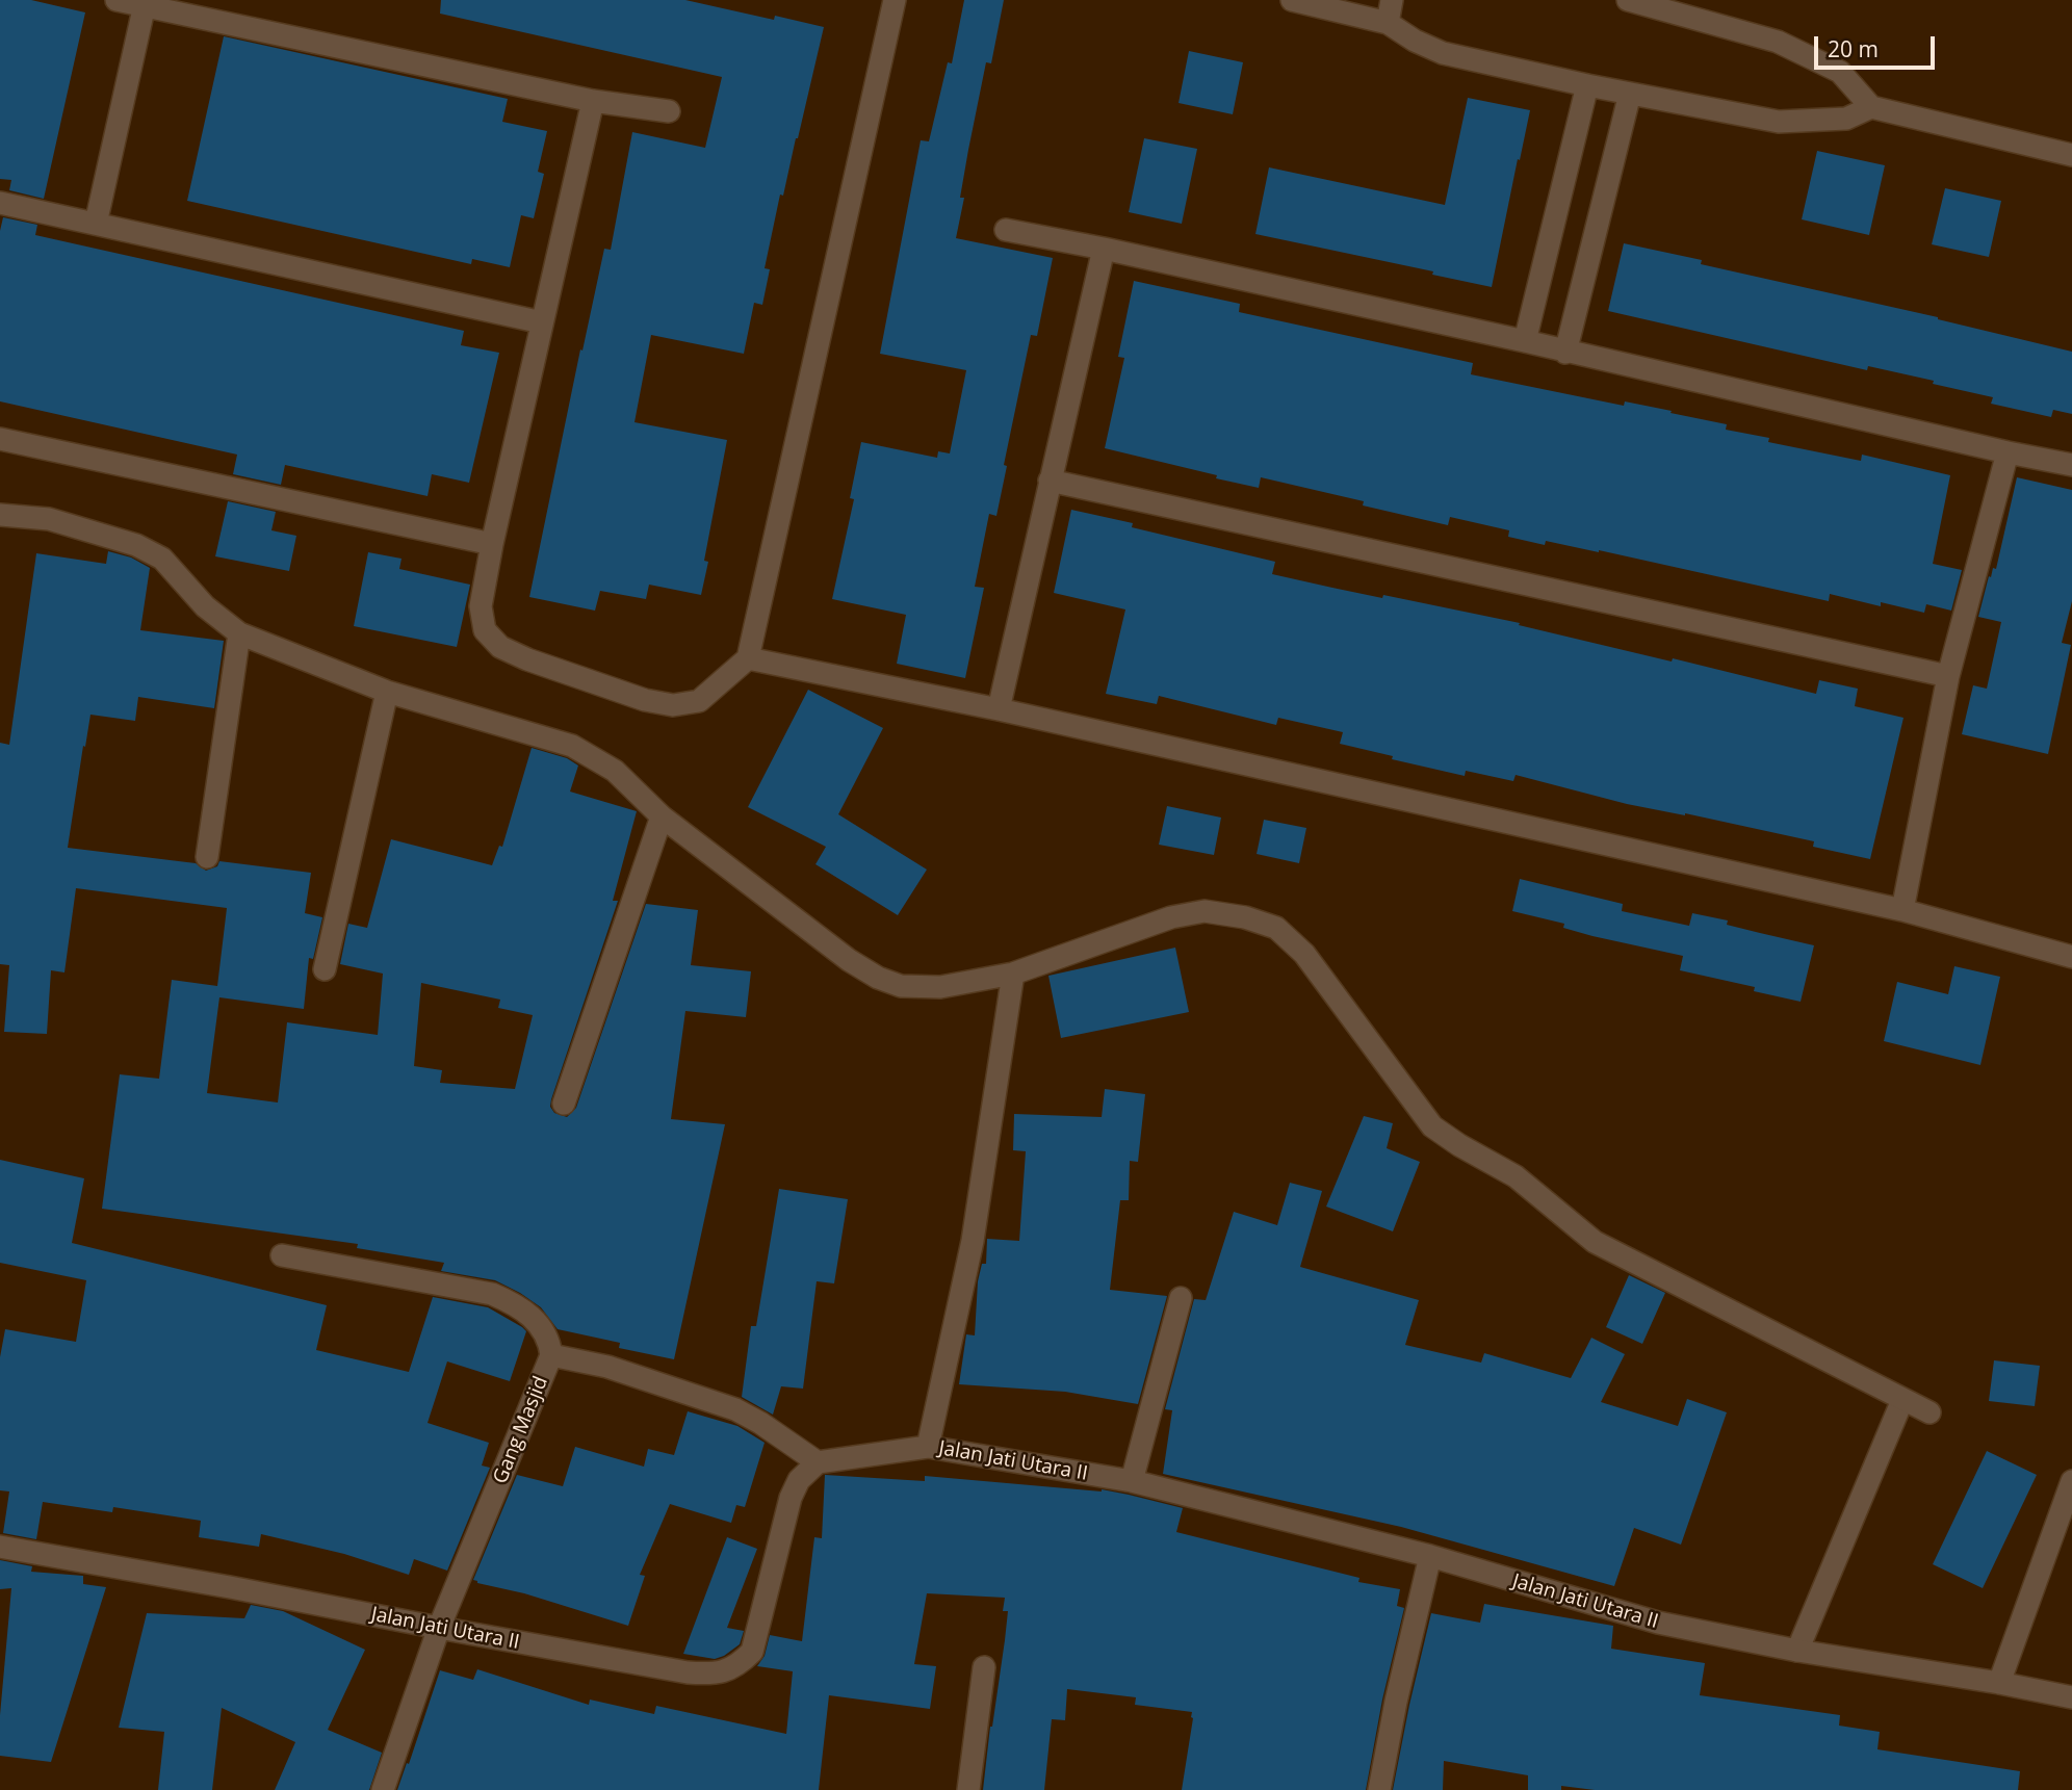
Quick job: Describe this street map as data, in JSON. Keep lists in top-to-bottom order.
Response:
{
  "streets": {
    "street": ["Gang Masjid", "Jalan Jati Utara II"]
  },
  "crossings": [
    ["Gang Masjid", "Jalan Jati Utara II"]
  ],
  "scale_bar": "20 m"
}
